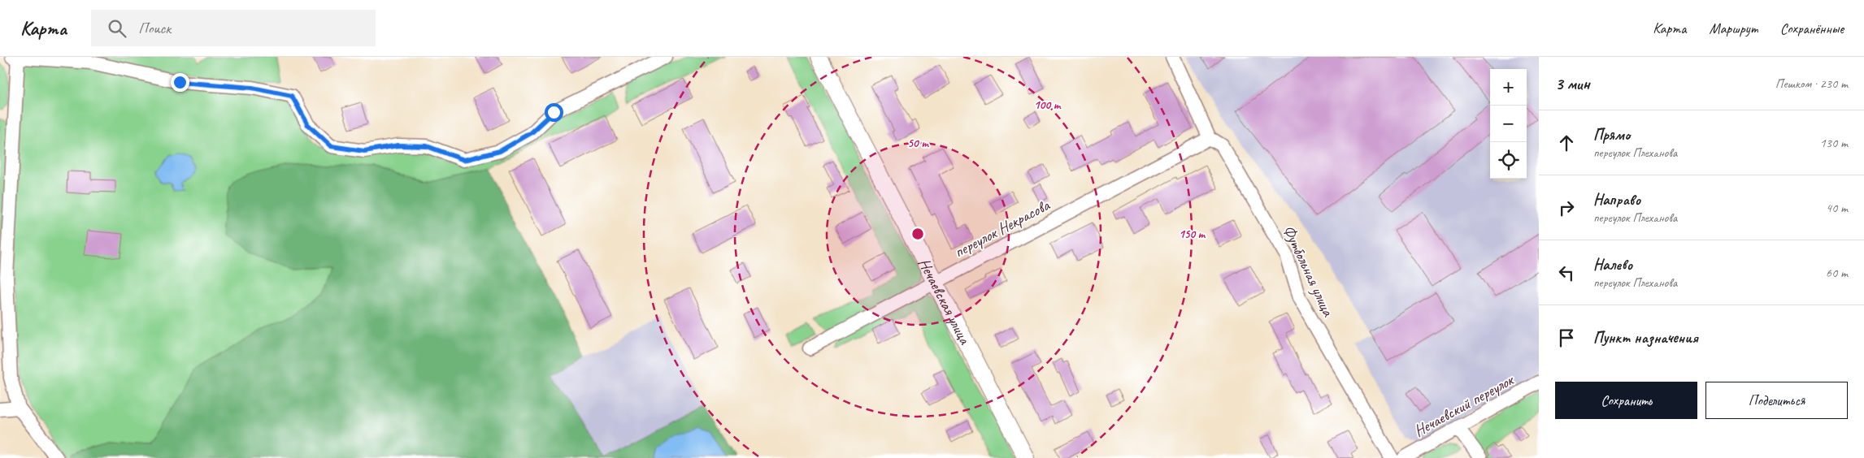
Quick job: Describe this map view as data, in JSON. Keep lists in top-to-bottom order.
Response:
{
  "streets": {
    "street": [
      "переулок Некрасова",
      "Футбольная улица",
      "Нечаевская улица",
      "Нечаевский переулок"
    ]
  },
  "crossings": [
    ["переулок Некрасова", "Футбольная улица"],
    ["переулок Некрасова", "Нечаевская улица"]
  ],
  "page": {
    "header": "Карта",
    "search": "Поиск",
    "nav": ["Карта", "Маршрут", "Сохранённые"],
    "heading": ["3 мин", "Пешком · 230 m"],
    "map_buttons": ["+", "−"],
    "list": [
      ["Прямо", "переулок Плеханова", "130 m"],
      ["Направо", "переулок Плеханова", "40 m"],
      ["Налево", "переулок Плеханова", "60 m"],
      "Пункт назначения"
    ],
    "buttons": ["Сохранить", "Поделиться"]
  },
  "rings": ["100 m", "50 m", "150 m"]
}
